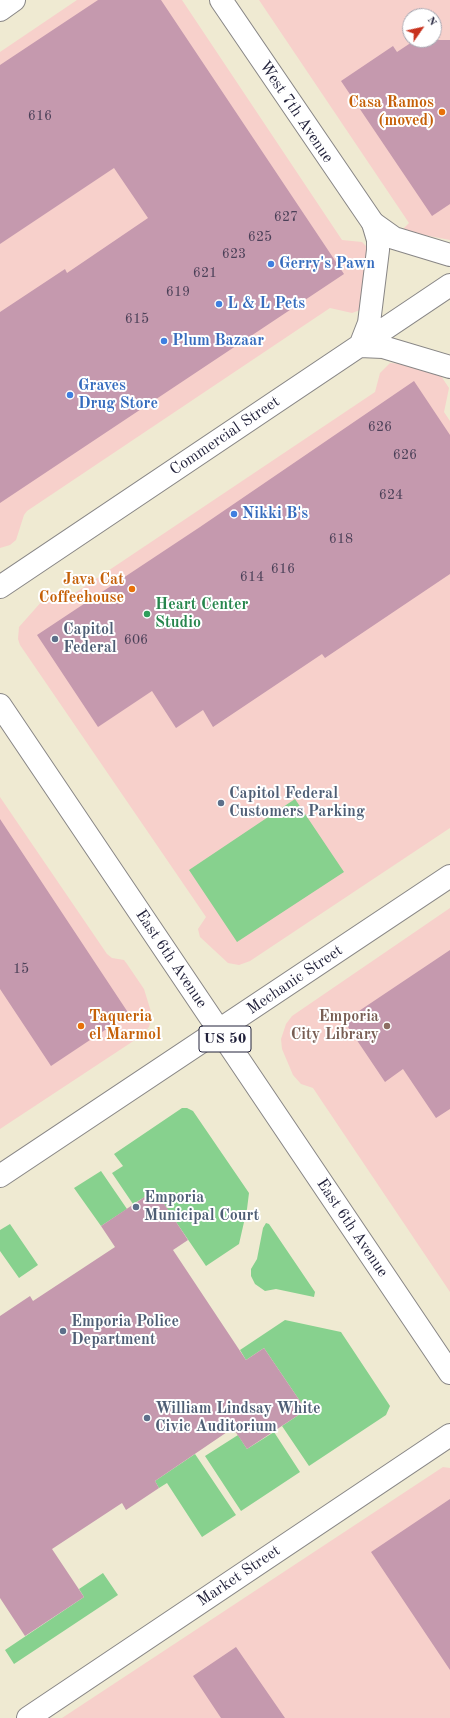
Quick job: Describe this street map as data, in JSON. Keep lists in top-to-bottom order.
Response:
{
  "streets": {
    "main road": [
      "West 7th Avenue",
      "Commercial Street",
      "East 6th Avenue",
      "Mechanic Street",
      "US 50",
      "Market Street"
    ]
  },
  "crossings": [
    ["East 6th Avenue", "Mechanic Street"]
  ],
  "places": [
    "Casa Ramos (moved)",
    "Gerry's Pawn",
    "L & L Pets",
    "Plum Bazaar",
    "Graves Drug Store",
    "Nikki B's",
    "Java Cat Coffeehouse",
    "Heart Center Studio",
    "Capitol Federal",
    "Capitol Federal Customers Parking",
    "Taqueria el Marmol",
    "Emporia City Library",
    "Emporia Municipal Court",
    "Emporia Police Department",
    "William Lindsay White Civic Auditorium"
  ],
  "house_numbers": [
    "616",
    "627",
    "625",
    "623",
    "621",
    "619",
    "615",
    "626",
    "626",
    "624",
    "618",
    "616",
    "614",
    "606",
    "15"
  ],
  "north": "top right"
}
